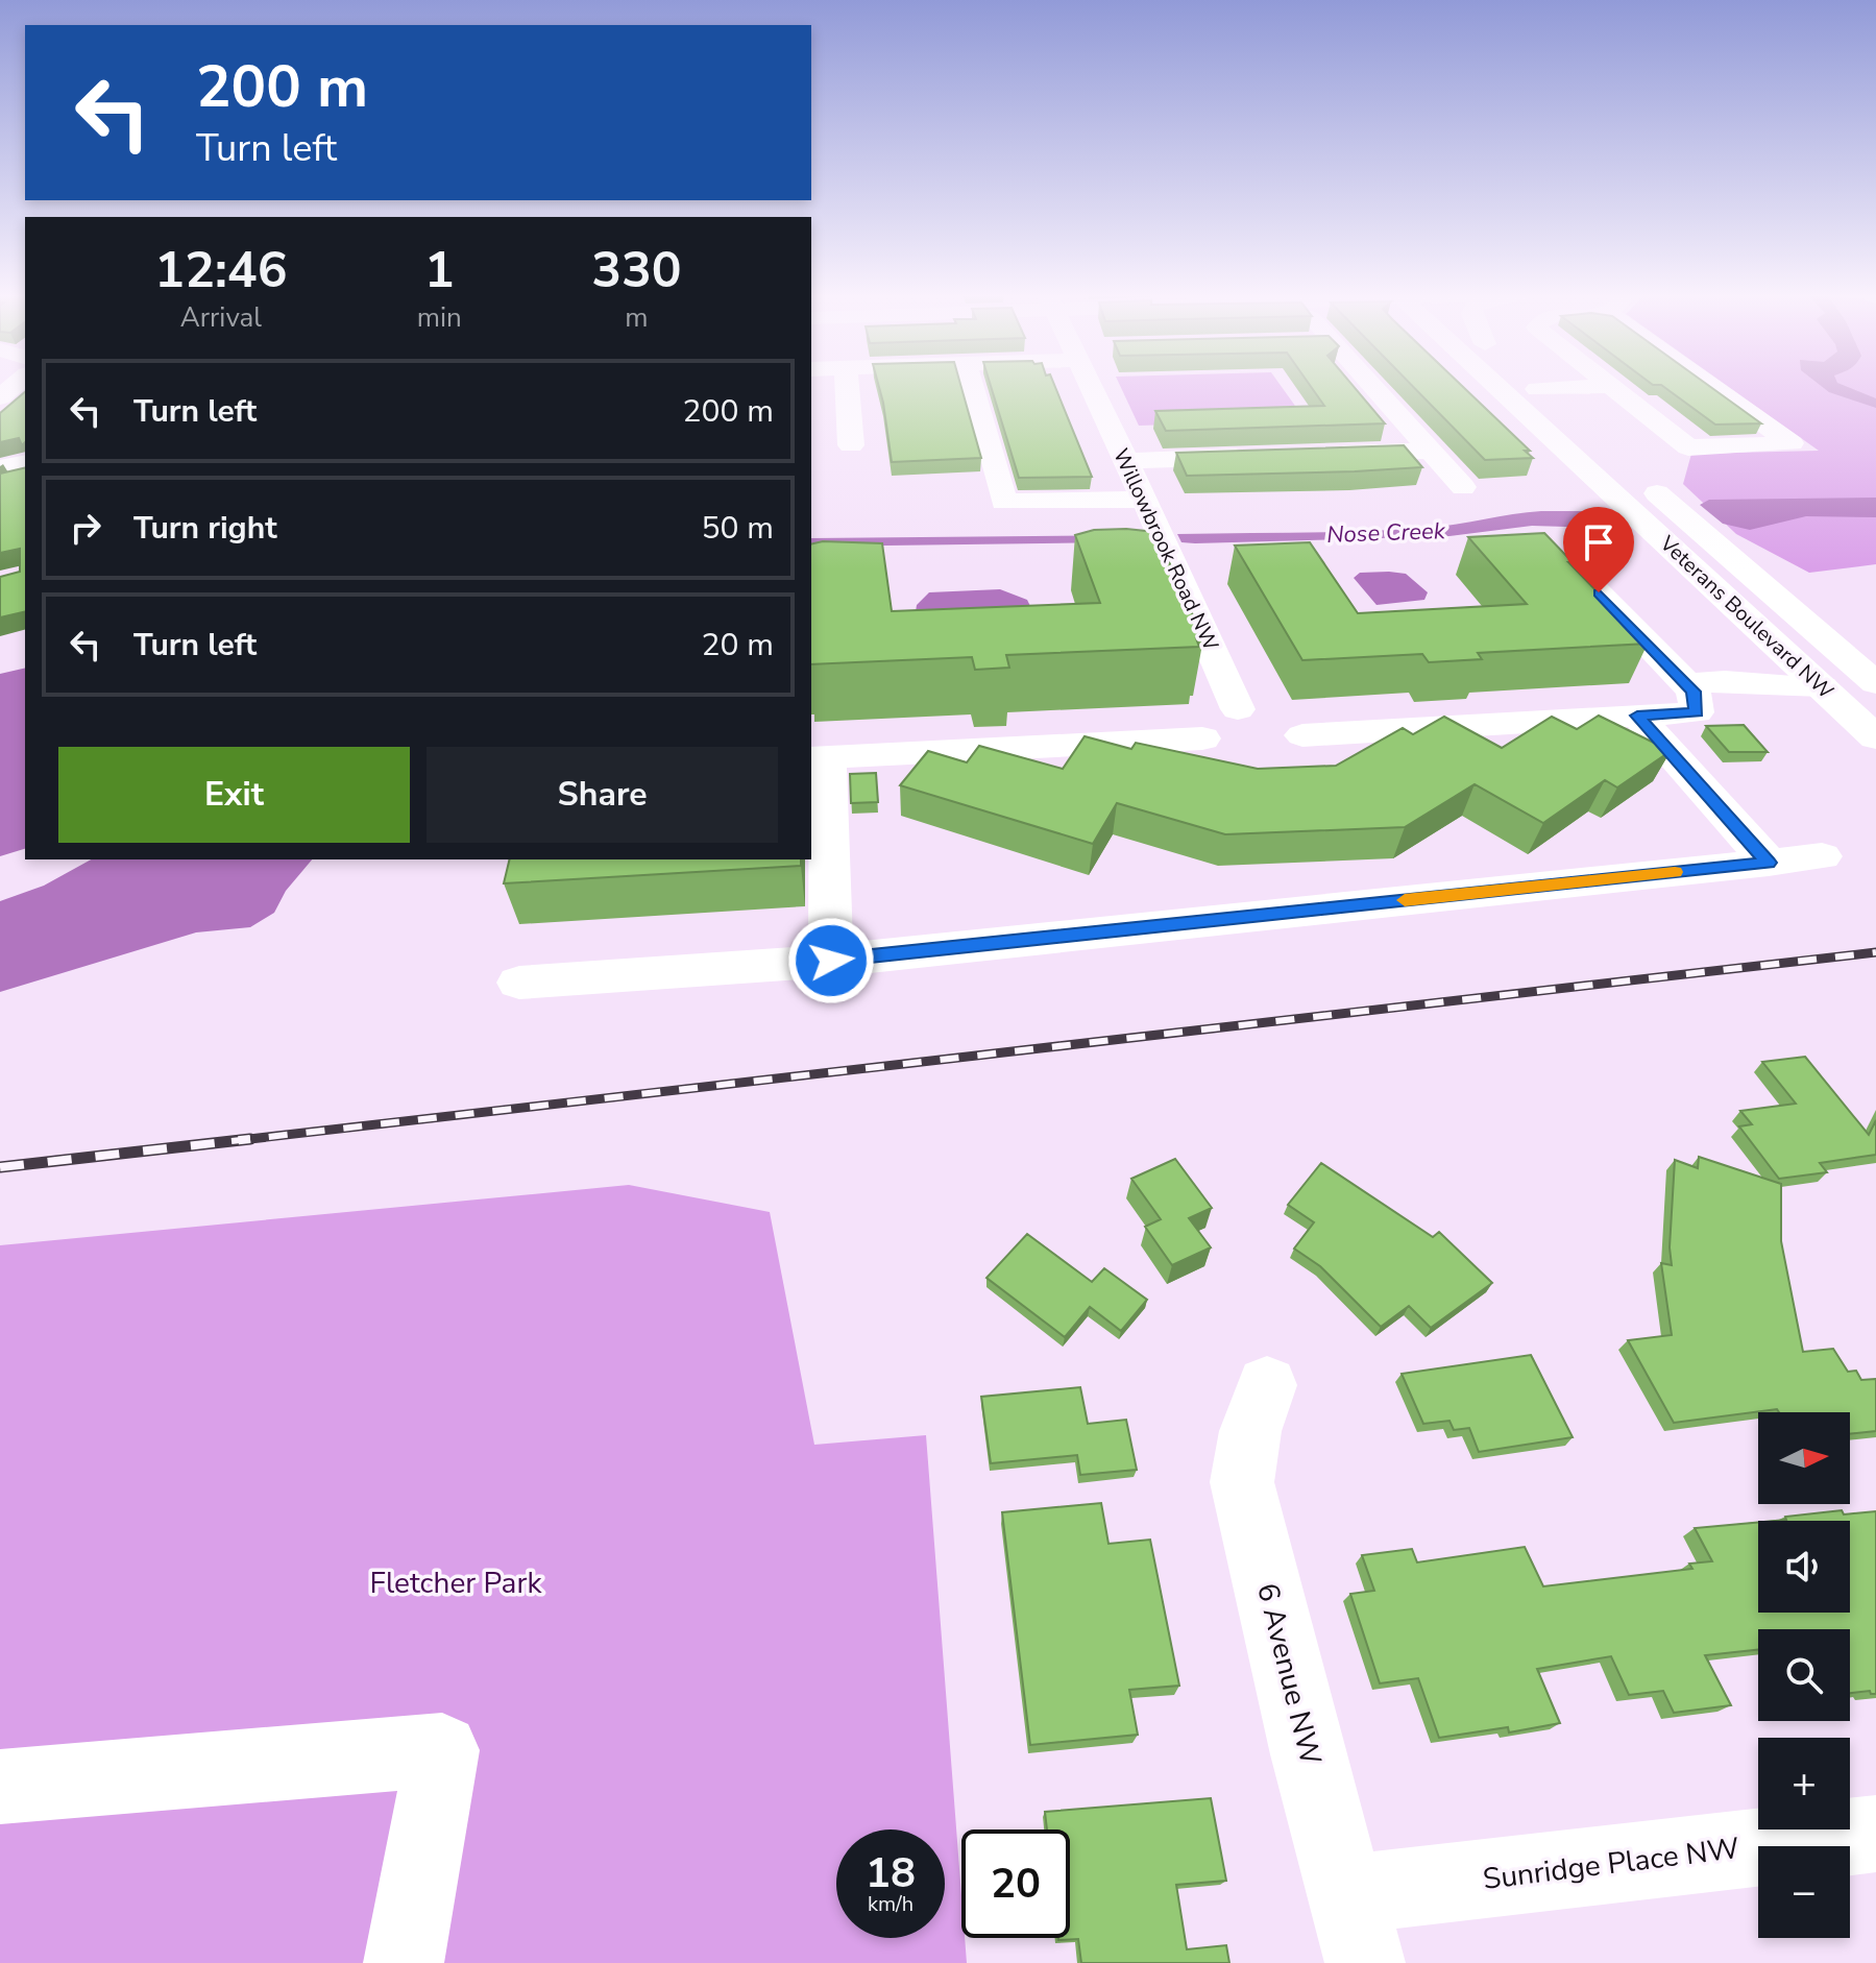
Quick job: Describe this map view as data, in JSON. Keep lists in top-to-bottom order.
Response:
{
  "streets": {
    "main road": [
      "Willowbrook Road NW",
      "Veterans Boulevard NW",
      "6 Avenue NW",
      "Sunridge Place NW"
    ]
  },
  "crossings": [
    ["6 Avenue NW", "Sunridge Place NW"]
  ],
  "water": ["Nose Creek"],
  "parks": ["Fletcher Park"],
  "north": "right",
  "page": {
    "turn": ["200 m", "Turn left"],
    "eta": [
      "12:46",
      "Arrival",
      "1",
      "min",
      "330",
      "m"
    ],
    "list": [
      {
        "name": "Turn left",
        "value": "200 m"
      },
      {
        "name": "Turn right",
        "value": "50 m"
      },
      {
        "name": "Turn left",
        "value": "20 m"
      }
    ],
    "buttons": ["Exit", "Share"],
    "map_buttons": ["+", "−"],
    "speed": "18 km/h",
    "limit": "20"
  }
}
